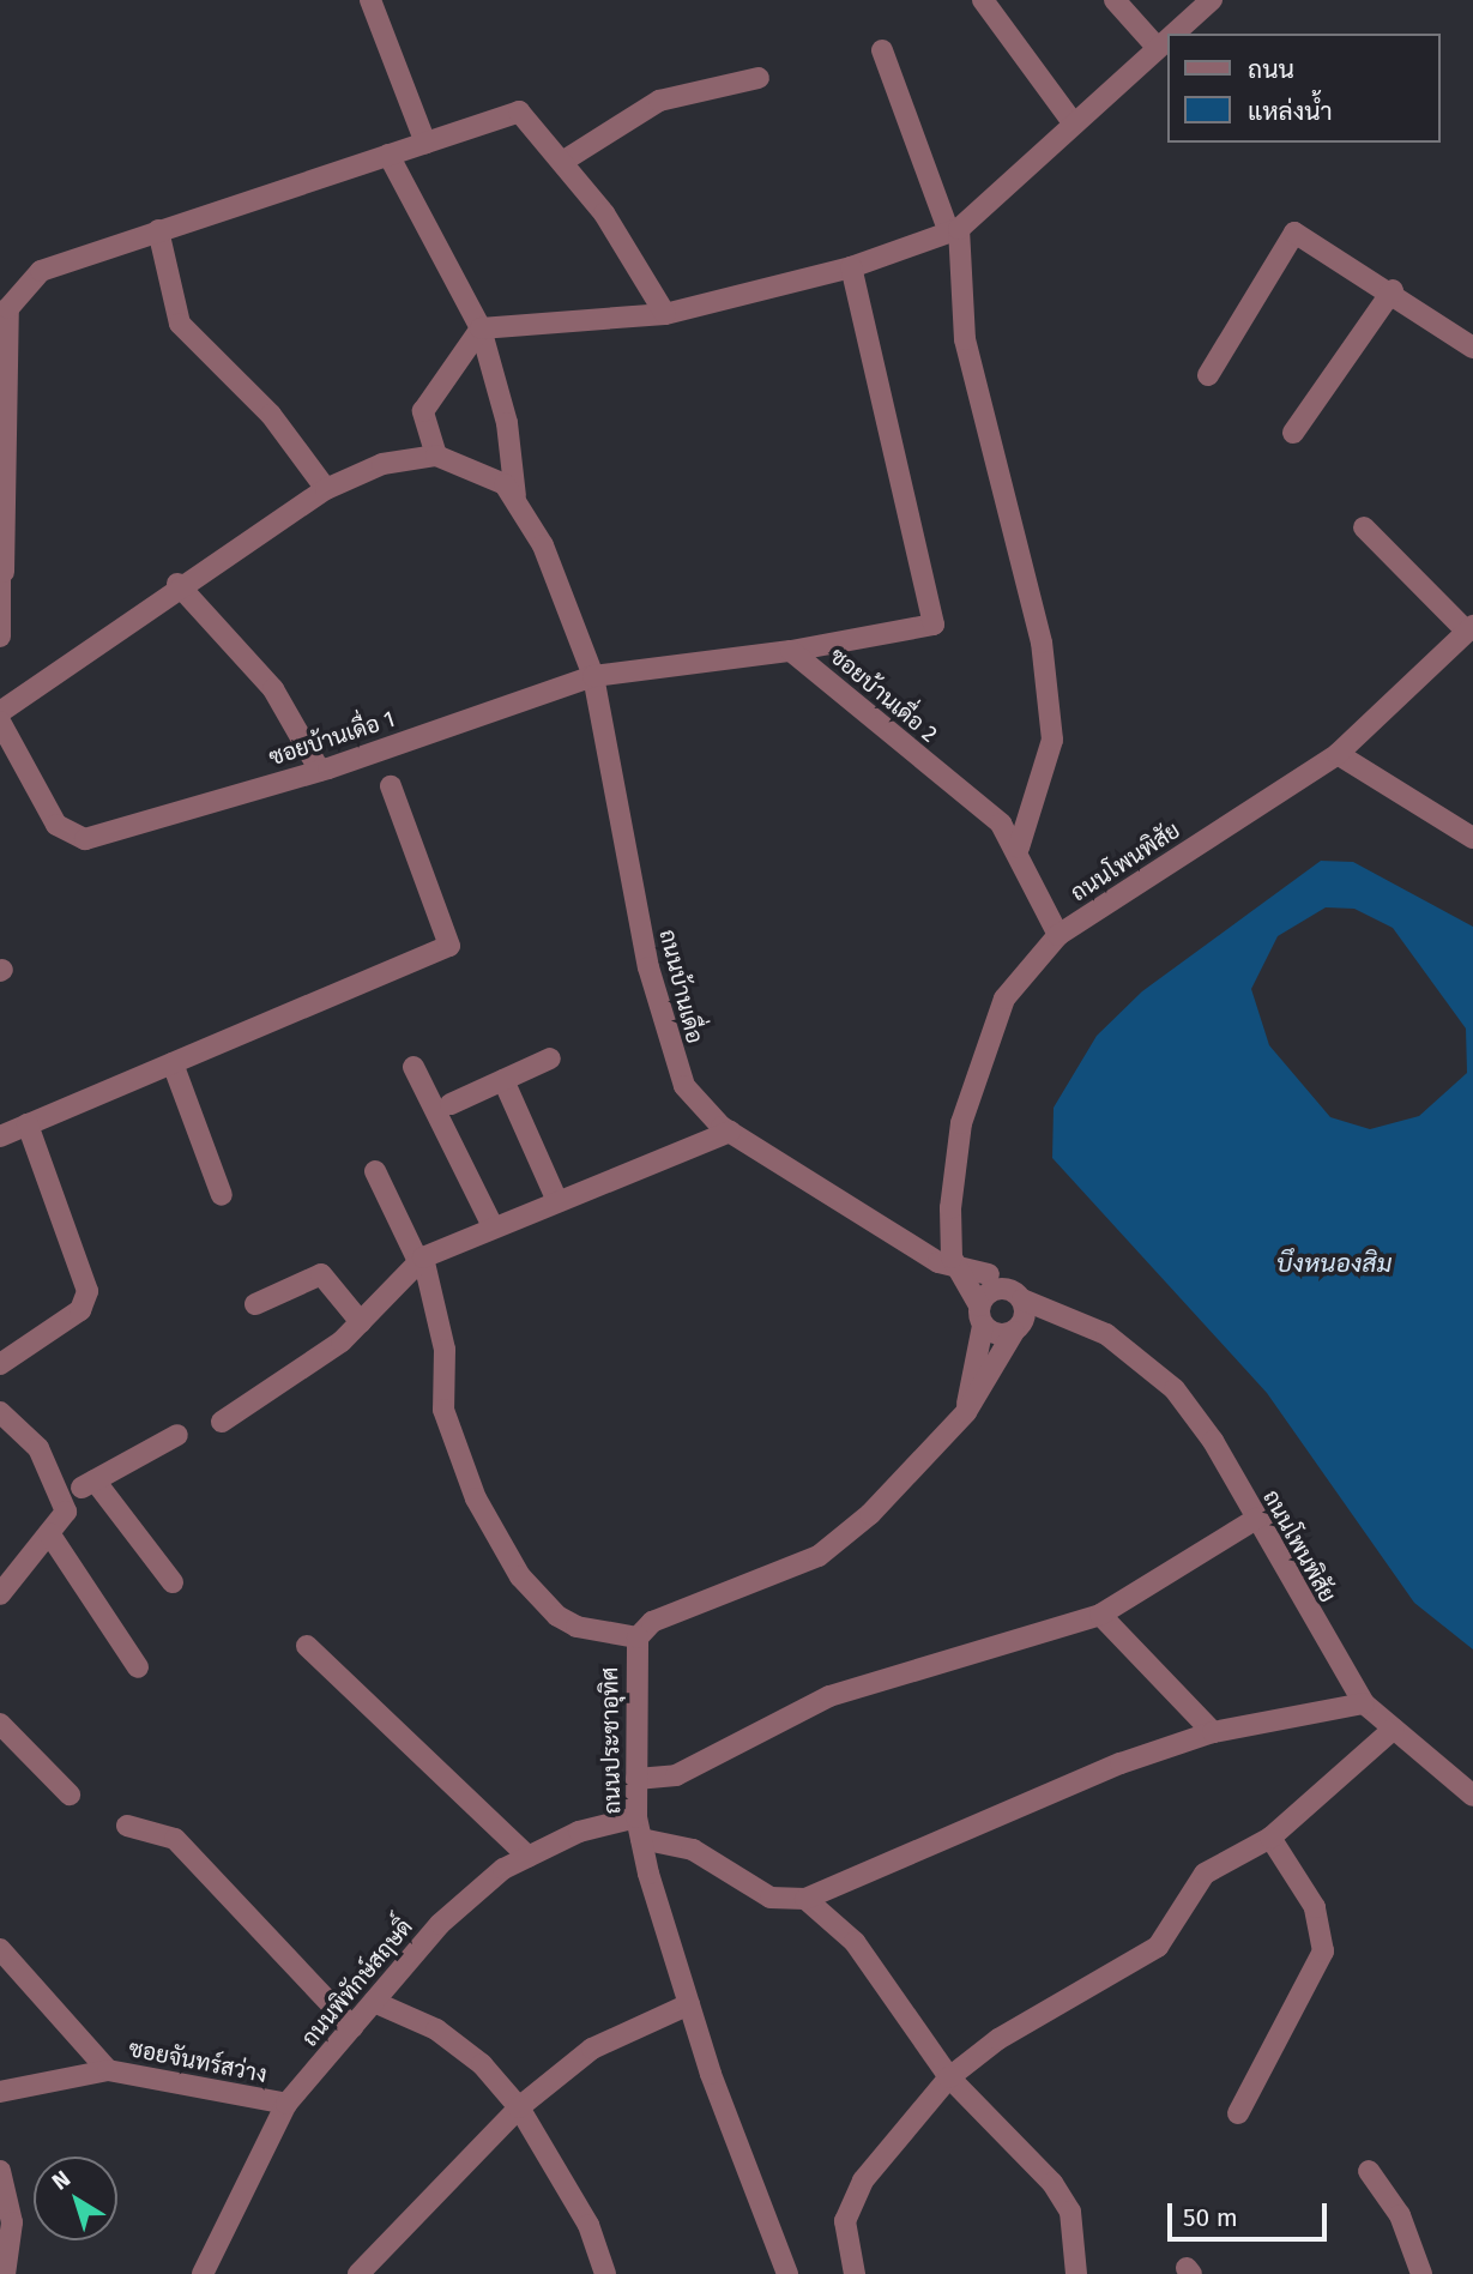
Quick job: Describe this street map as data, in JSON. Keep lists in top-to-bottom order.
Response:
{
  "streets": {
    "street": [
      "ซอยบ้านเดื่อ 2",
      "ซอยบ้านเดื่อ 1",
      "ถนนโพนพิสัย",
      "ถนนบ้านเดื่อ",
      "ถนนประชาอุทิศ",
      "ถนนพิทักษ์สฤษดิ์",
      "ซอยจันทร์สว่าง"
    ]
  },
  "crossings": [
    ["ซอยบ้านเดื่อ 2", "ถนนโพนพิสัย"],
    ["ซอยบ้านเดื่อ 1", "ถนนบ้านเดื่อ"],
    ["ถนนโพนพิสัย", "ถนนบ้านเดื่อ"],
    ["ถนนประชาอุทิศ", "ถนนพิทักษ์สฤษดิ์"],
    ["ถนนพิทักษ์สฤษดิ์", "ซอยจันทร์สว่าง"]
  ],
  "water": ["บึงหนองสิม"],
  "legend": ["ถนน", "แหล่งน้ำ"],
  "scale_bar": "50 m",
  "north": "top left"
}
